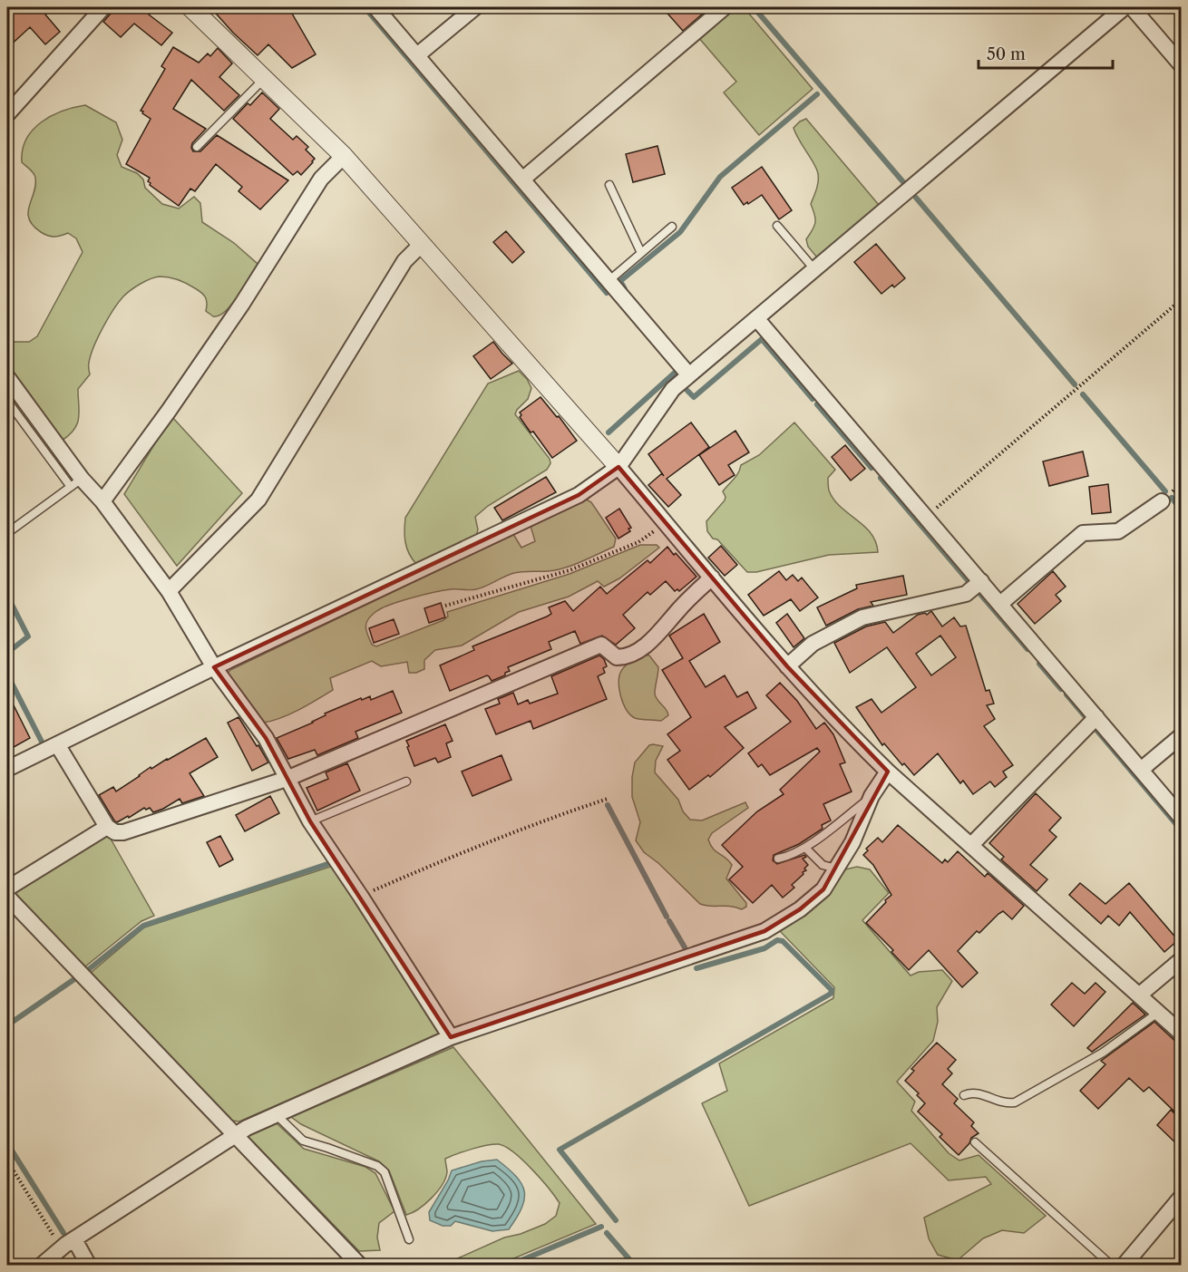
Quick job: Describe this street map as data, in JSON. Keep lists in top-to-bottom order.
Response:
{
  "scale_bar": "50 m"
}
